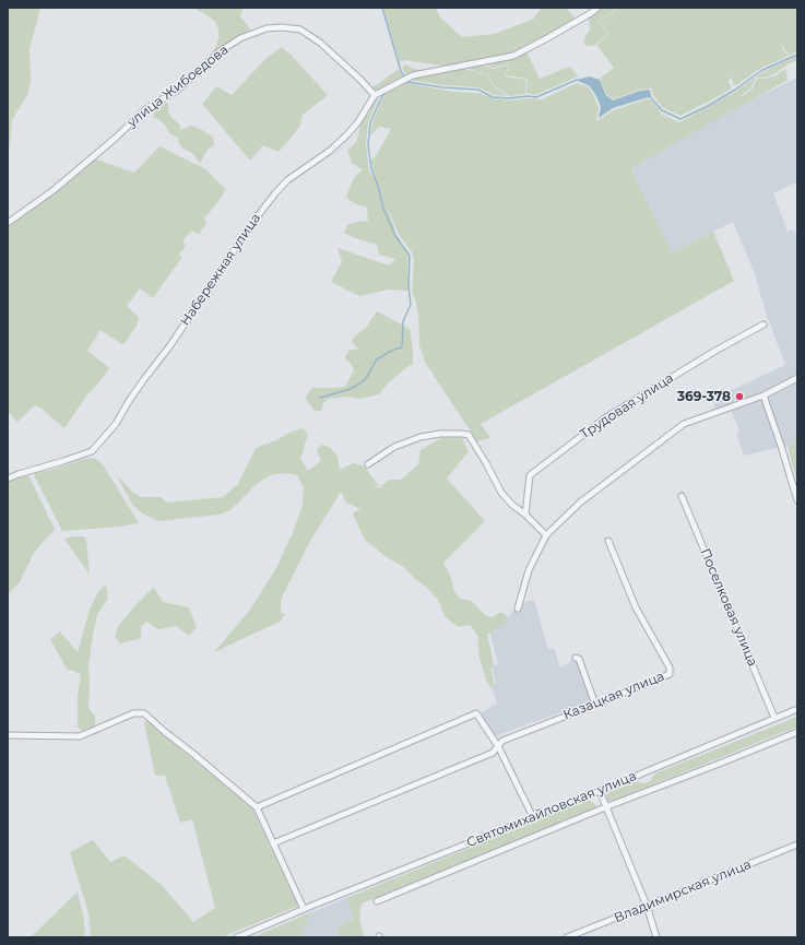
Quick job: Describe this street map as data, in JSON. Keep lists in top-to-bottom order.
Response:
{
  "streets": {
    "street": [
      "улица Жибоедова",
      "Набережная улица",
      "Трудовая улица",
      "Поселковая улица",
      "Казацкая улица",
      "Святомихайловская улица",
      "Владимирская улица"
    ]
  },
  "crossings": [
    ["улица Жибоедова", "Набережная улица"],
    ["Поселковая улица", "Святомихайловская улица"]
  ],
  "places": ["369-378"]
}
